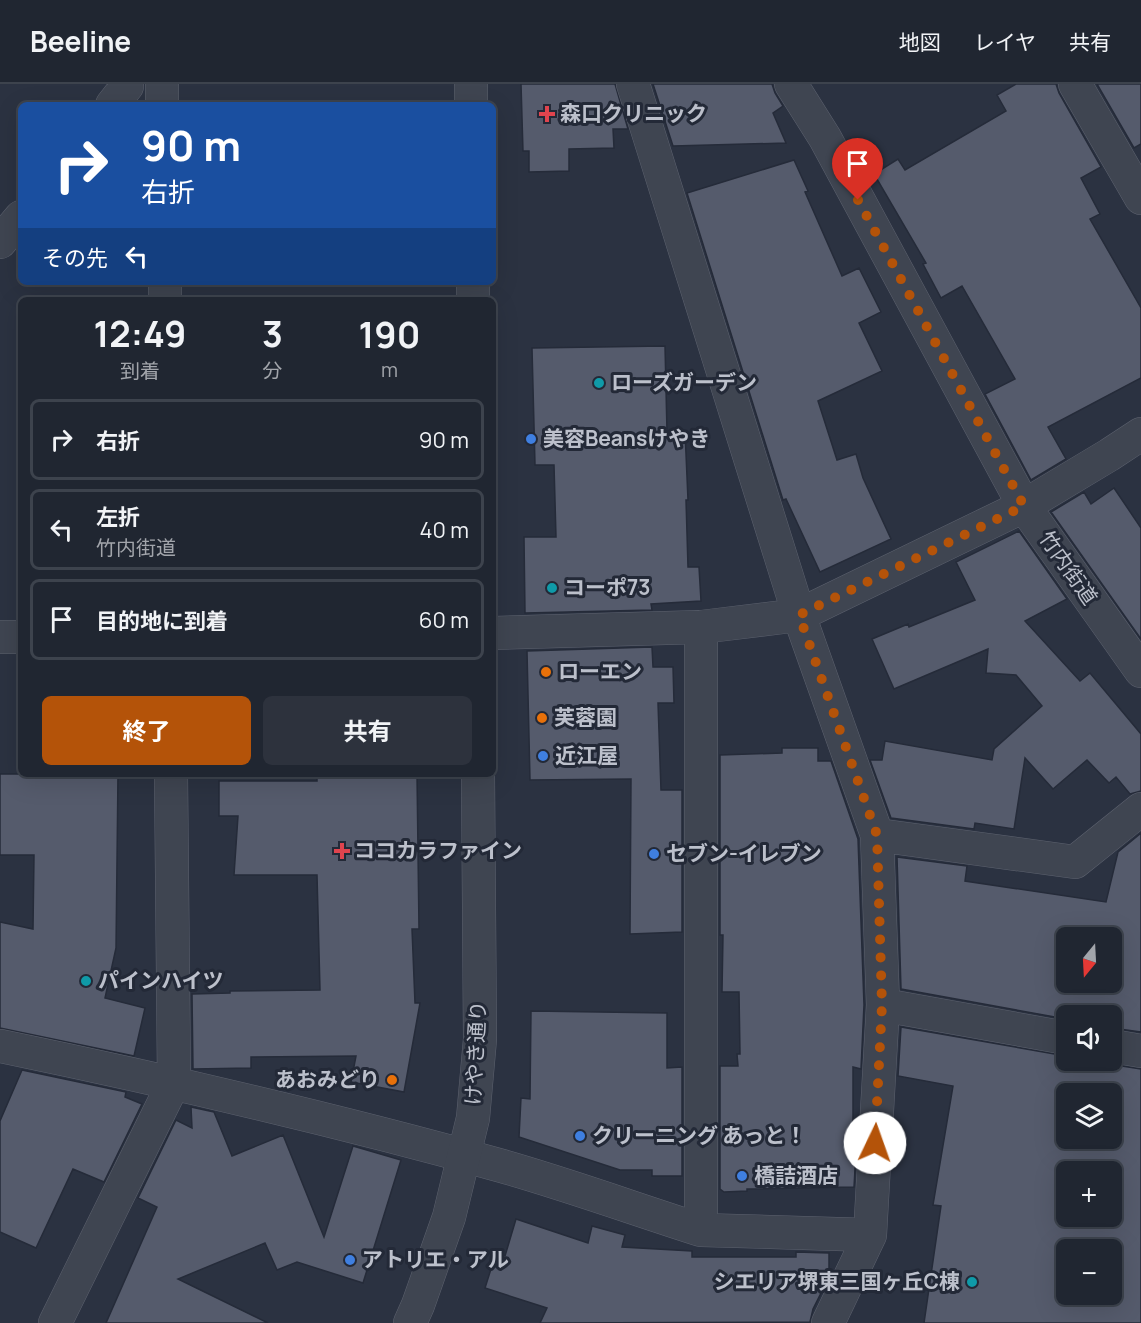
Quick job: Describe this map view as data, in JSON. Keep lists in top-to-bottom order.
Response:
{
  "streets": {
    "street": ["竹内街道", "けやき通り"]
  },
  "places": {
    "health": ["森口クリニック", "ココカラファイン"],
    "other": [
      "ローズガーデン",
      "美容Beansけやき",
      "コーポ73",
      "ローエン",
      "芙蓉園",
      "近江屋",
      "セブン-イレブン",
      "パインハイツ",
      "あおみどり",
      "クリーニング あっと！",
      "橋詰酒店",
      "アトリエ・アル",
      "シエリア堺東三国ヶ丘C棟"
    ]
  },
  "north": "bottom",
  "page": {
    "header": "Beeline",
    "nav": ["地図", "レイヤ", "共有"],
    "turn": ["90 m", "右折"],
    "then": "その先",
    "eta": [
      "12:49",
      "到着",
      "3",
      "分",
      "190",
      "m"
    ],
    "list": [
      {
        "name": "右折",
        "value": "90 m"
      },
      {
        "name": "左折",
        "note": "竹内街道",
        "value": "40 m"
      },
      {
        "name": "目的地に到着",
        "value": "60 m"
      }
    ],
    "buttons": ["終了", "共有"],
    "map_buttons": ["+", "−"]
  }
}
